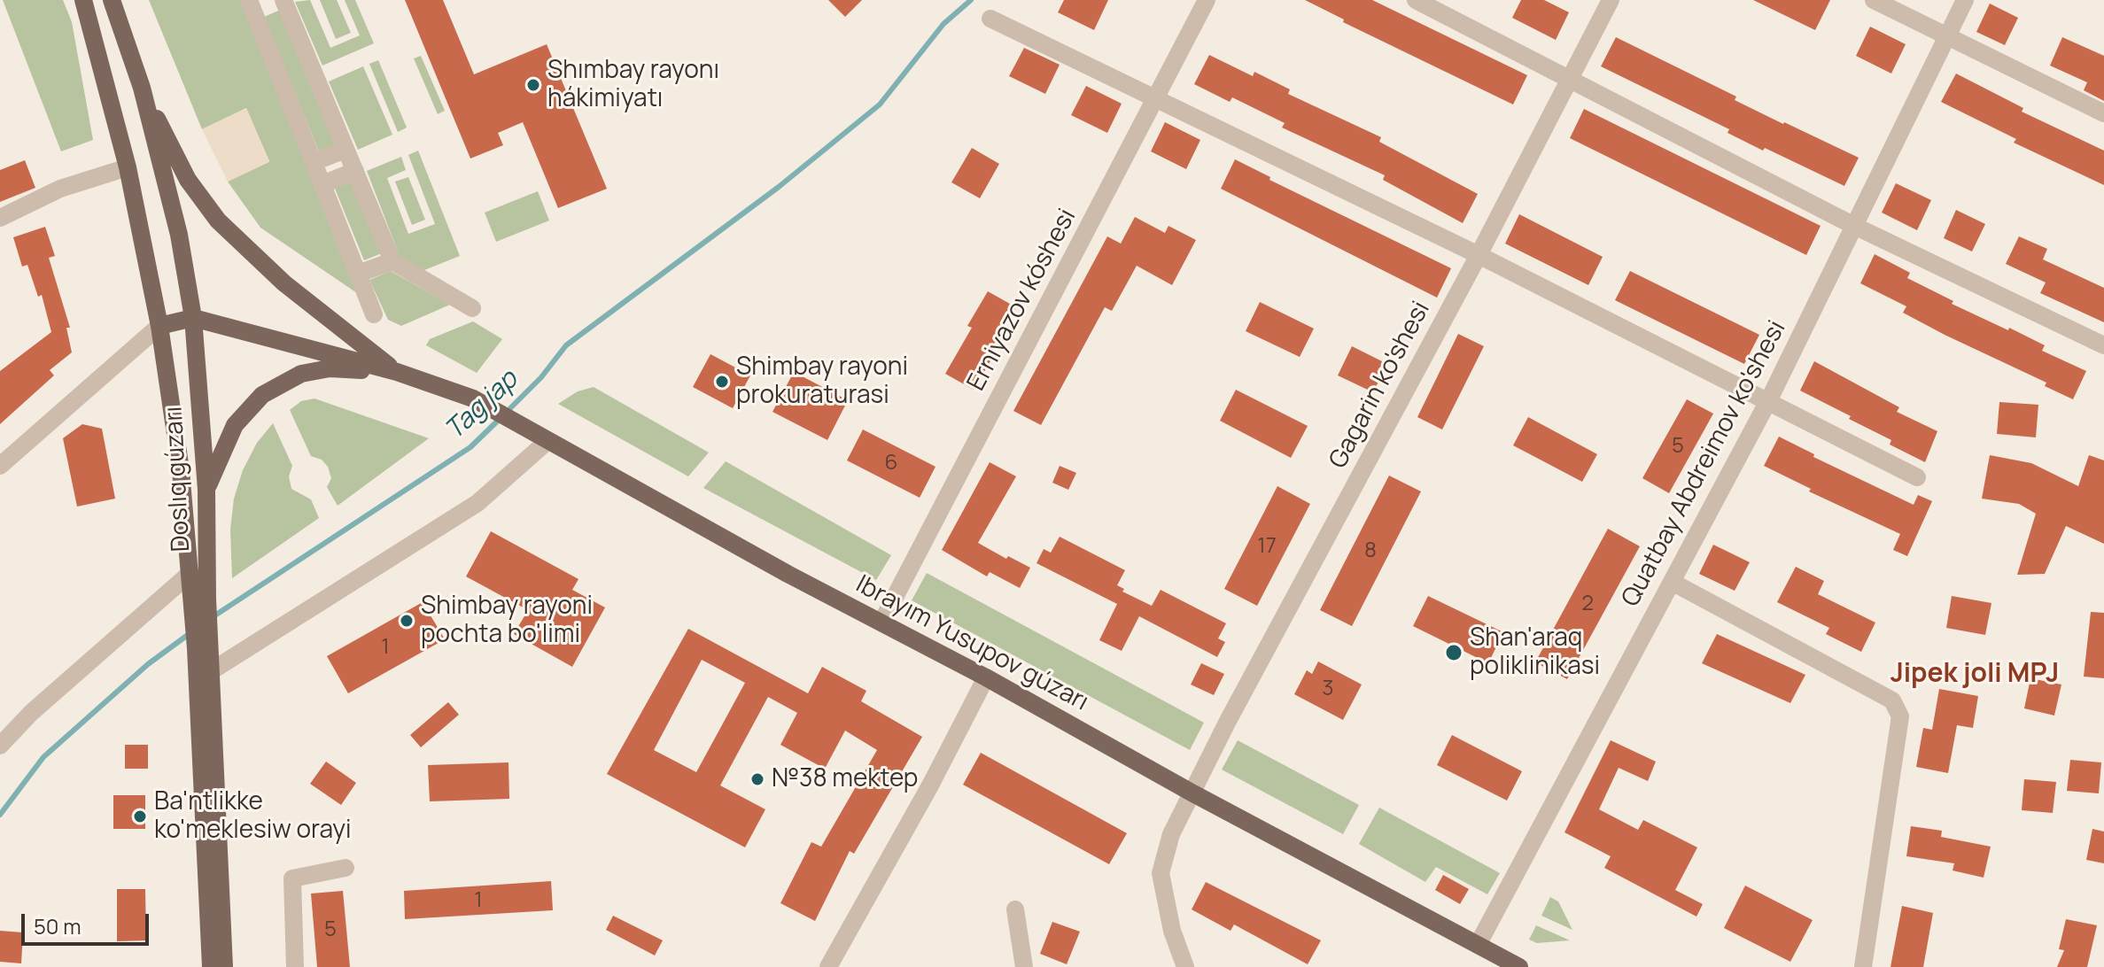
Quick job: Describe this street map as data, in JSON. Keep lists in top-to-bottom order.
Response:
{
  "streets": {
    "main road": ["Doslıq gúzarı", "Ibrayım Yusupov gúzarı"],
    "street": ["Erniyazov kóshesi", "Gagarin ko'shesi", "Quatbay Abdreimov ko'shesi"]
  },
  "crossings": [
    ["Erniyazov kóshesi", "Ibrayım Yusupov gúzarı"],
    ["Gagarin ko'shesi", "Ibrayım Yusupov gúzarı"],
    ["Quatbay Abdreimov ko'shesi", "Ibrayım Yusupov gúzarı"]
  ],
  "districts": ["Jipek joli MPJ"],
  "water": ["Tag jap"],
  "places": [
    "Shımbay rayonı hákimiyatı",
    "Shimbay rayoni prokuraturasi",
    "Shimbay rayoni pochta bo'limi",
    "Shan'araq poliklinikasi",
    "№38 mektep",
    "Ba'ntlikke ko'meklesiw orayi"
  ],
  "house_numbers": [
    "5",
    "6",
    "17",
    "8",
    "2",
    "1",
    "3",
    "1",
    "5"
  ],
  "scale_bar": "50 m"
}
